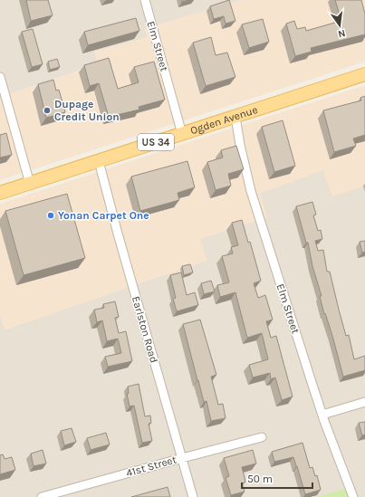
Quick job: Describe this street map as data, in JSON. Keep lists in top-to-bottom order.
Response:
{
  "streets": {
    "main road": ["Ogden Avenue", "US 34"],
    "street": ["Elm Street", "Earlston Road", "41st Street"]
  },
  "crossings": [
    ["Elm Street", "Ogden Avenue"],
    ["Ogden Avenue", "Earlston Road"],
    ["Earlston Road", "41st Street"]
  ],
  "places": ["Dupage Credit Union", "Yonan Carpet One"],
  "scale_bar": "50 m",
  "north": "bottom"
}
